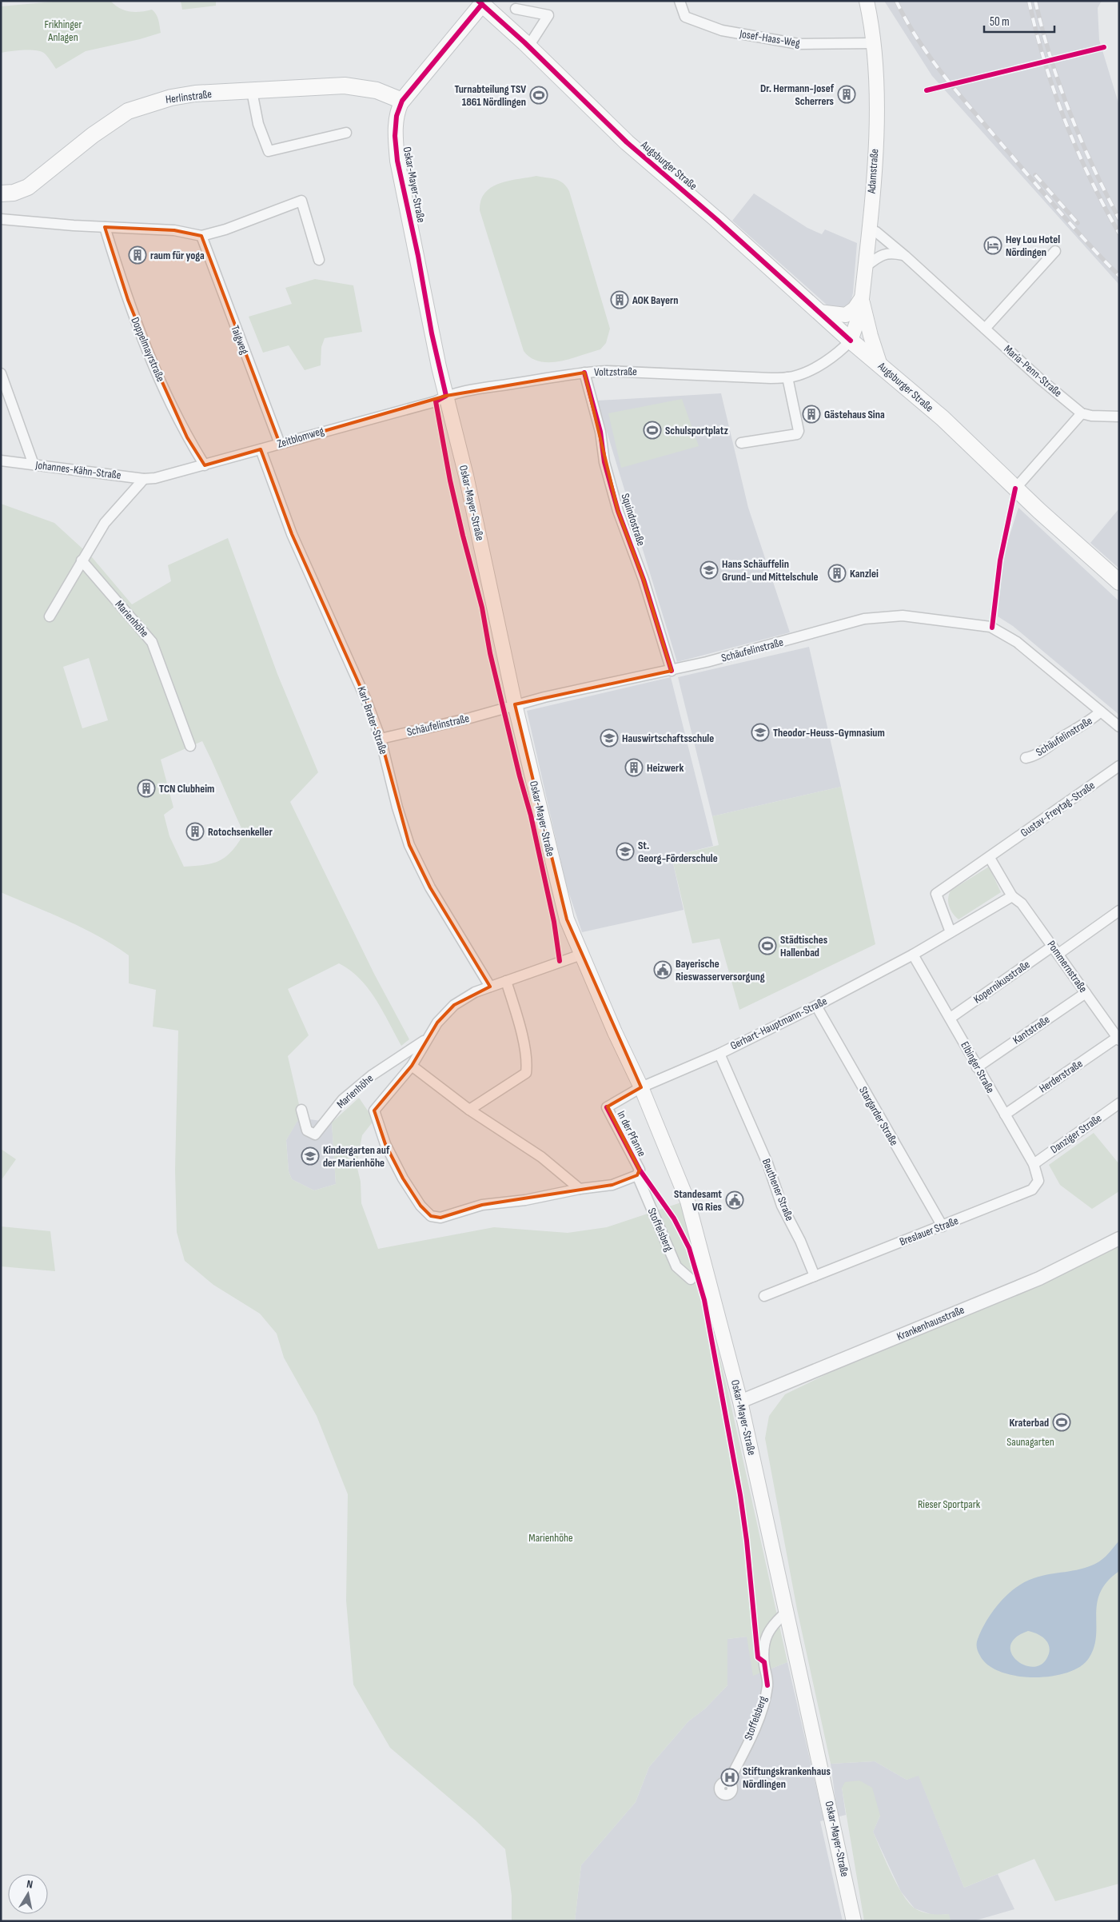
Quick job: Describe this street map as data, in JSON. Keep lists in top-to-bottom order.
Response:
{
  "streets": {
    "main road": [
      "Herlinstraße",
      "Augsburger Straße",
      "Adamstraße",
      "Oskar-Mayer-Straße"
    ],
    "street": [
      "Josef-Haas-Weg",
      "Taigweg",
      "Doppelmayrstraße",
      "Maria-Penn-Straße",
      "Voltzstraße",
      "Zeitblomweg",
      "Johannes-Kähn-Straße",
      "Squindostraße",
      "Marienhöhe",
      "Schäufelinstraße",
      "Karl-Brater-Straße",
      "Gustav-Freytag-Straße",
      "Pommernstraße",
      "Kopernikusstraße",
      "Gerhart-Hauptmann-Straße",
      "Kantstraße",
      "Elbinger Straße",
      "Herderstraße",
      "Stargarder Straße",
      "In der Pfanne",
      "Danziger Straße",
      "Beuthener Straße",
      "Stoffelsberg",
      "Breslauer Straße",
      "Krankenhausstraße"
    ]
  },
  "crossings": [
    ["Josef-Haas-Weg", "Adamstraße"],
    ["Herlinstraße", "Oskar-Mayer-Straße"],
    ["Augsburger Straße", "Adamstraße"],
    ["Augsburger Straße", "Oskar-Mayer-Straße"],
    ["Augsburger Straße", "Voltzstraße"],
    ["Adamstraße", "Maria-Penn-Straße"],
    ["Adamstraße", "Voltzstraße"],
    ["Oskar-Mayer-Straße", "Voltzstraße"],
    ["Oskar-Mayer-Straße", "Zeitblomweg"],
    ["Oskar-Mayer-Straße", "Schäufelinstraße"],
    ["Oskar-Mayer-Straße", "Gerhart-Hauptmann-Straße"],
    ["Oskar-Mayer-Straße", "In der Pfanne"],
    ["Oskar-Mayer-Straße", "Stoffelsberg"],
    ["Oskar-Mayer-Straße", "Krankenhausstraße"],
    ["Taigweg", "Zeitblomweg"],
    ["Doppelmayrstraße", "Zeitblomweg"],
    ["Voltzstraße", "Zeitblomweg"],
    ["Voltzstraße", "Squindostraße"],
    ["Zeitblomweg", "Johannes-Kähn-Straße"],
    ["Zeitblomweg", "Karl-Brater-Straße"],
    ["Squindostraße", "Schäufelinstraße"],
    ["Marienhöhe", "In der Pfanne"],
    ["Schäufelinstraße", "Karl-Brater-Straße"],
    ["Karl-Brater-Straße", "In der Pfanne"],
    ["Gustav-Freytag-Straße", "Pommernstraße"],
    ["Gustav-Freytag-Straße", "Gerhart-Hauptmann-Straße"],
    ["Pommernstraße", "Kopernikusstraße"],
    ["Pommernstraße", "Gerhart-Hauptmann-Straße"],
    ["Pommernstraße", "Kantstraße"],
    ["Pommernstraße", "Herderstraße"],
    ["Kopernikusstraße", "Elbinger Straße"],
    ["Gerhart-Hauptmann-Straße", "Elbinger Straße"],
    ["Gerhart-Hauptmann-Straße", "Stargarder Straße"],
    ["Gerhart-Hauptmann-Straße", "In der Pfanne"],
    ["Gerhart-Hauptmann-Straße", "Beuthener Straße"],
    ["Kantstraße", "Elbinger Straße"],
    ["Elbinger Straße", "Herderstraße"],
    ["Elbinger Straße", "Danziger Straße"],
    ["Elbinger Straße", "Breslauer Straße"],
    ["Stargarder Straße", "Breslauer Straße"],
    ["In der Pfanne", "Stoffelsberg"],
    ["Beuthener Straße", "Breslauer Straße"]
  ],
  "parks": [
    "Frikhinger Anlagen",
    "Saunagarten",
    "Rieser Sportpark",
    "Marienhöhe"
  ],
  "places": {
    "building": [
      "Dr. Hermann-Josef Scherrers",
      "raum für yoga",
      "AOK Bayern",
      "Gästehaus Sina",
      "Kanzlei",
      "Heizwerk",
      "TCN Clubheim",
      "Rotochsenkeller"
    ],
    "sports": [
      "Turnabteilung TSV 1861 Nördlingen",
      "Schulsportplatz",
      "Städtisches Hallenbad",
      "Kraterbad"
    ],
    "hotel": ["Hey Lou Hotel Nördingen"],
    "school or university": [
      "Hans Schäuffelin Grund- und Mittelschule",
      "Theodor-Heuss-Gymnasium",
      "Hauswirtschaftsschule",
      "St. Georg-Förderschule",
      "Kindergarten auf der Marienhöhe"
    ],
    "public building": ["Bayerische Rieswasserversorgung", "Standesamt VG Ries"],
    "hospital": ["Stiftungskrankenhaus Nördlingen"]
  },
  "scale_bar": "50 m",
  "north": "top"
}
